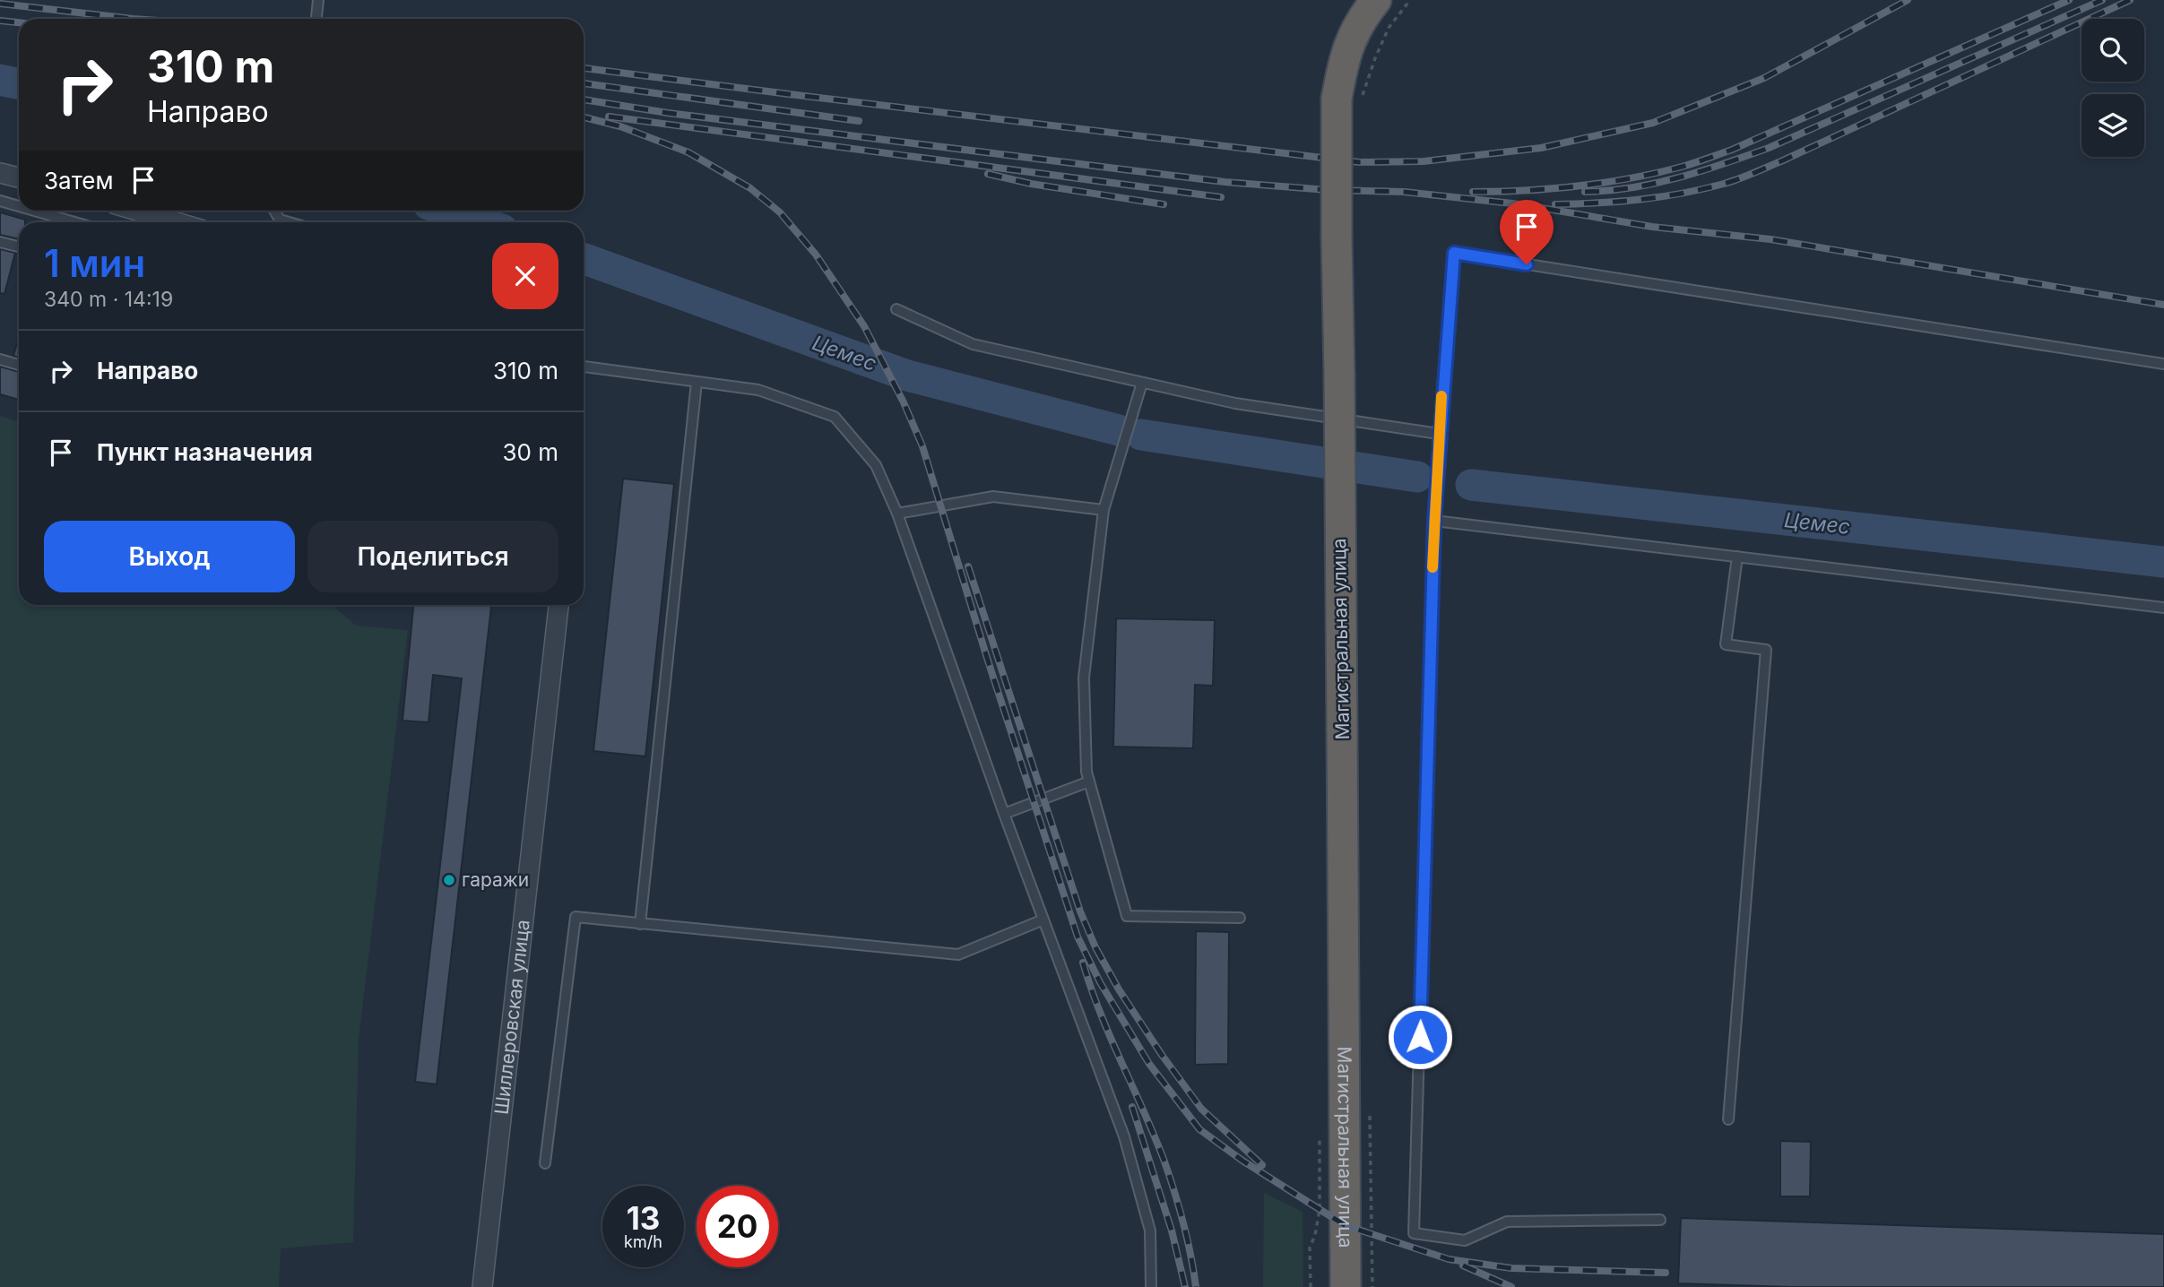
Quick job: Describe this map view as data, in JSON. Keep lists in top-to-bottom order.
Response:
{
  "streets": {
    "highway": ["Магистральная улица"],
    "street": ["Шиллеровская улица"]
  },
  "water": ["Цемес"],
  "places": ["гаражи"],
  "page": {
    "turn": ["310 m", "Направо"],
    "then": "Затем",
    "heading": ["1 мин", "340 m · 14:19"],
    "list": [
      {
        "name": "Направо",
        "value": "310 m"
      },
      {
        "name": "Пункт назначения",
        "value": "30 m"
      }
    ],
    "buttons": ["Выход", "Поделиться"],
    "speed": "13 km/h",
    "limit": "20"
  }
}
